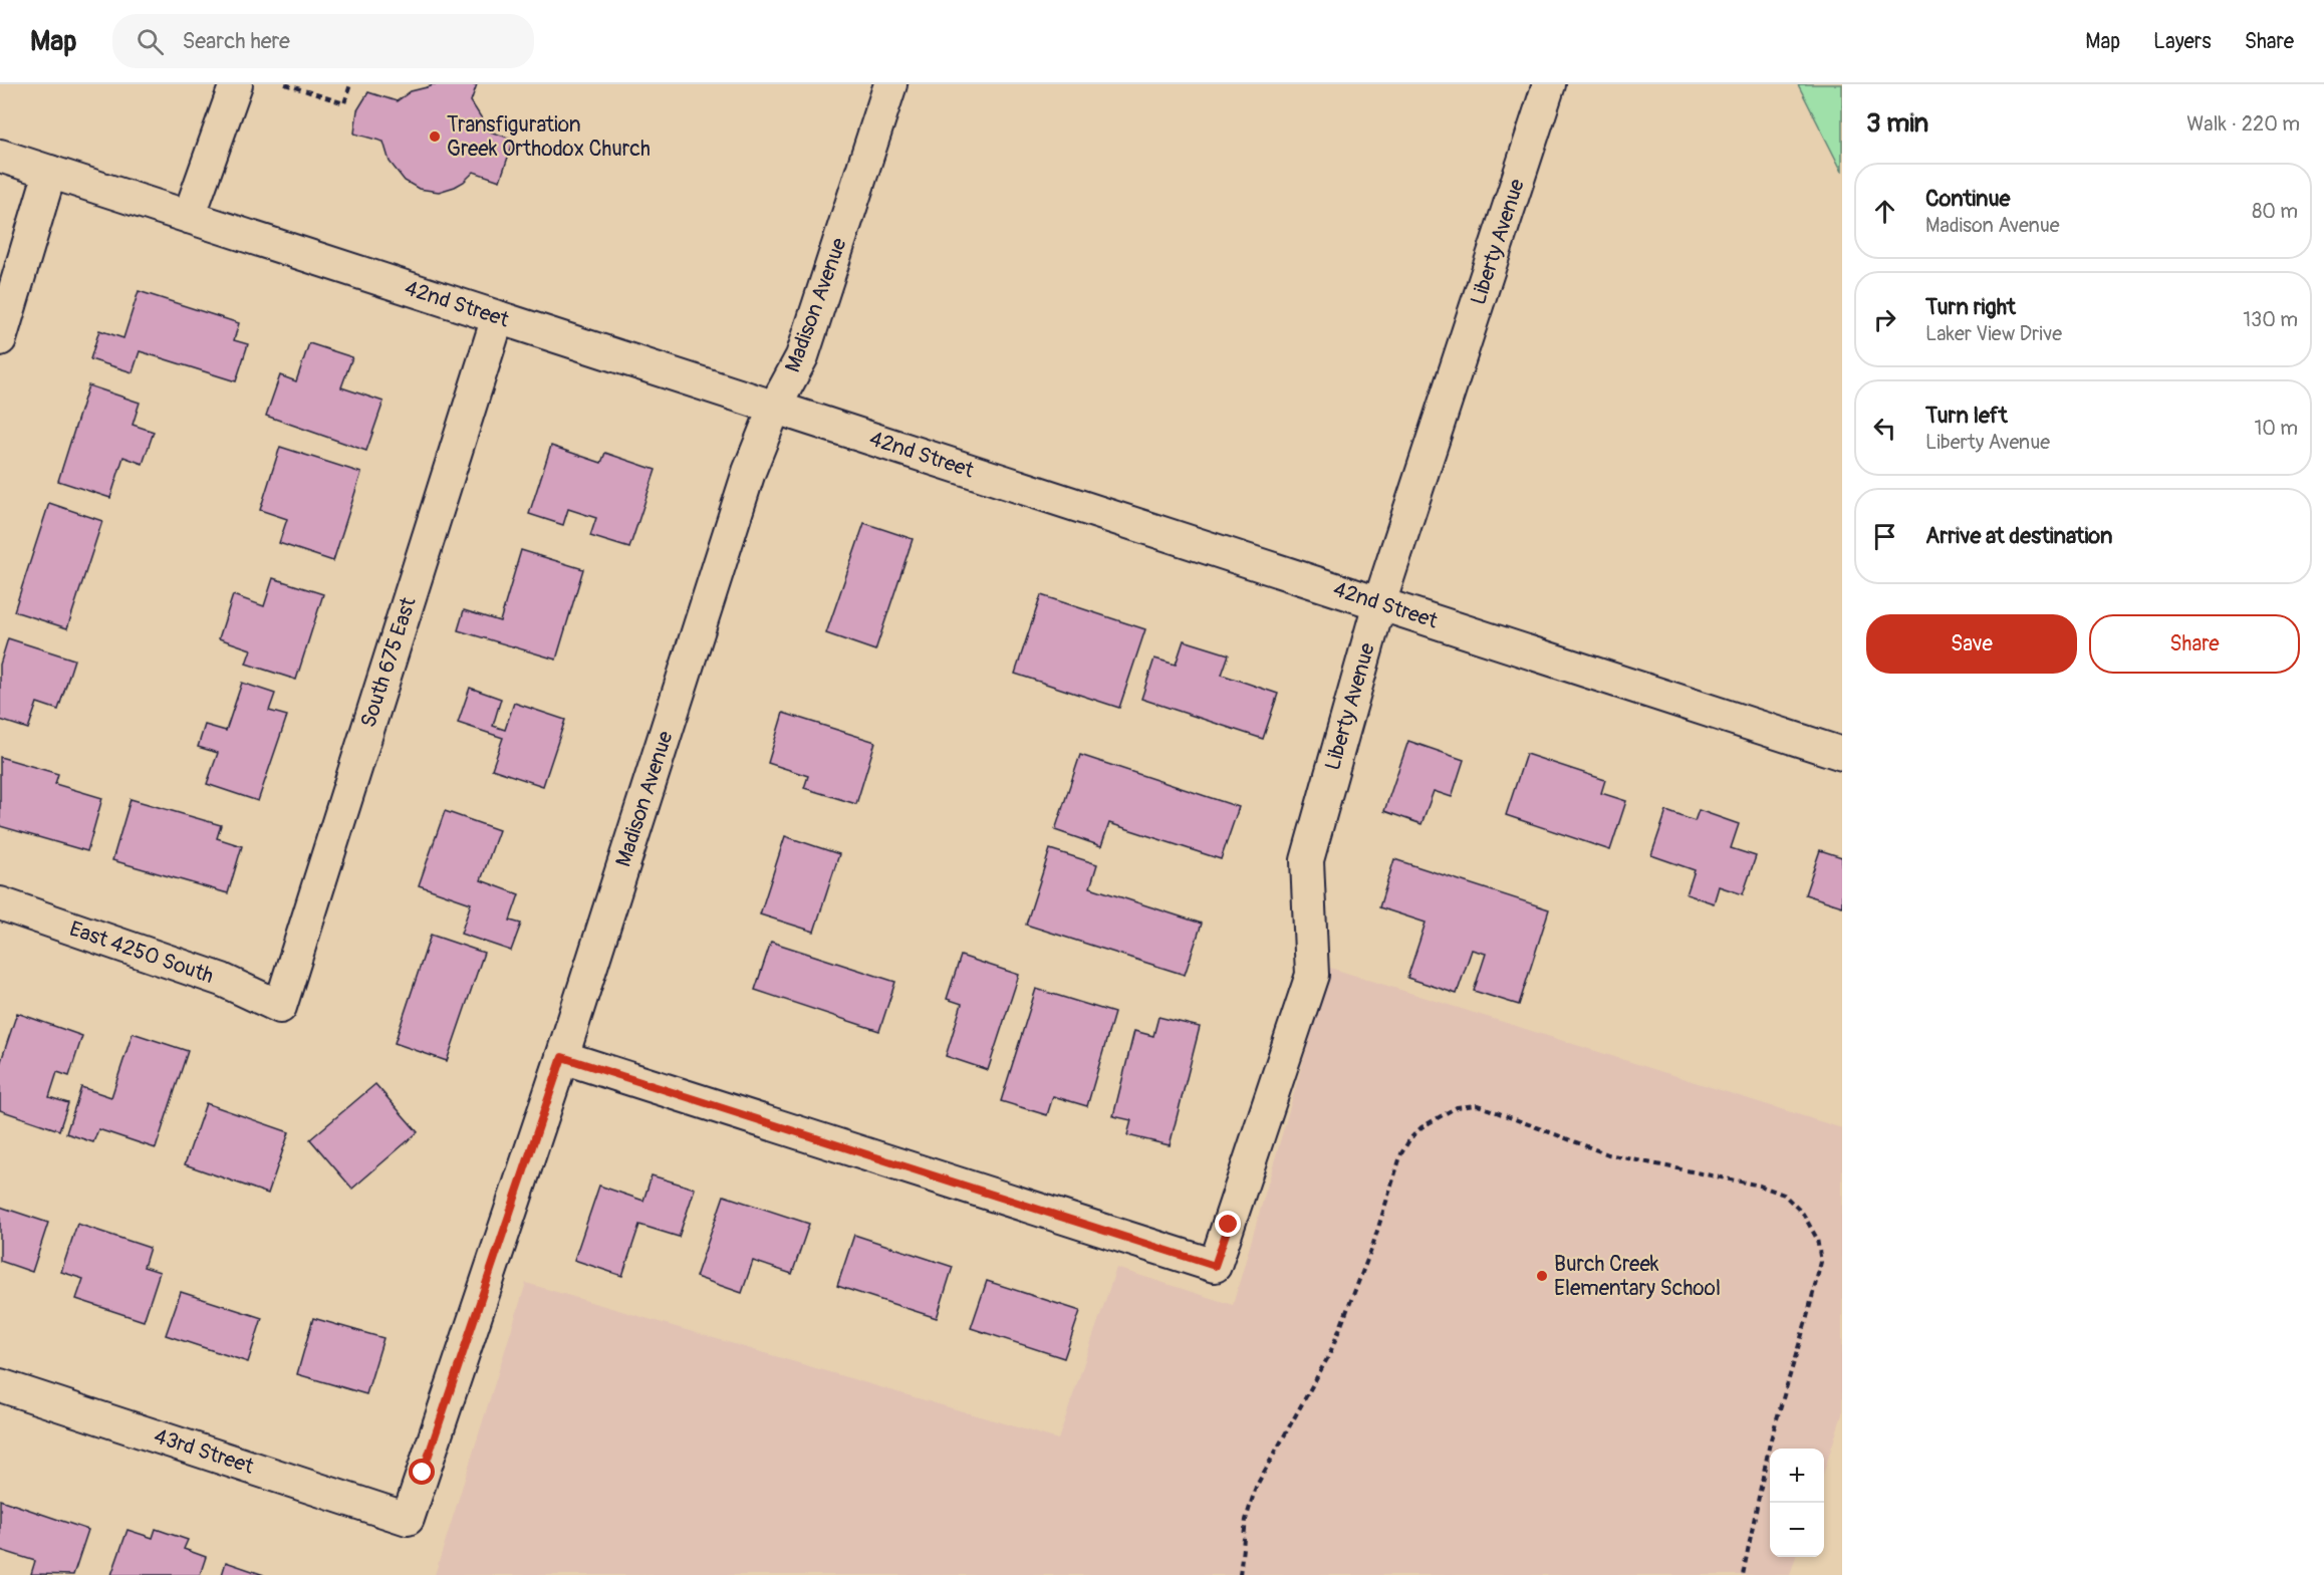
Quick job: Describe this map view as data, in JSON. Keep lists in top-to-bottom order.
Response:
{
  "streets": {
    "street": [
      "Liberty Avenue",
      "42nd Street",
      "Madison Avenue",
      "South 675 East",
      "East 4250 South",
      "43rd Street"
    ]
  },
  "crossings": [
    ["Liberty Avenue", "42nd Street"],
    ["Liberty Avenue", "Madison Avenue"],
    ["42nd Street", "Madison Avenue"],
    ["42nd Street", "South 675 East"],
    ["Madison Avenue", "43rd Street"],
    ["South 675 East", "East 4250 South"]
  ],
  "places": ["Transfiguration Greek Orthodox Church", "Burch Creek Elementary School"],
  "page": {
    "header": "Map",
    "search": "Search here",
    "nav": ["Map", "Layers", "Share"],
    "heading": ["3 min", "Walk · 220 m"],
    "list": [
      ["Continue", "Madison Avenue", "80 m"],
      ["Turn right", "Laker View Drive", "130 m"],
      ["Turn left", "Liberty Avenue", "10 m"],
      "Arrive at destination"
    ],
    "buttons": ["Save", "Share"],
    "map_buttons": ["+", "−"]
  }
}
